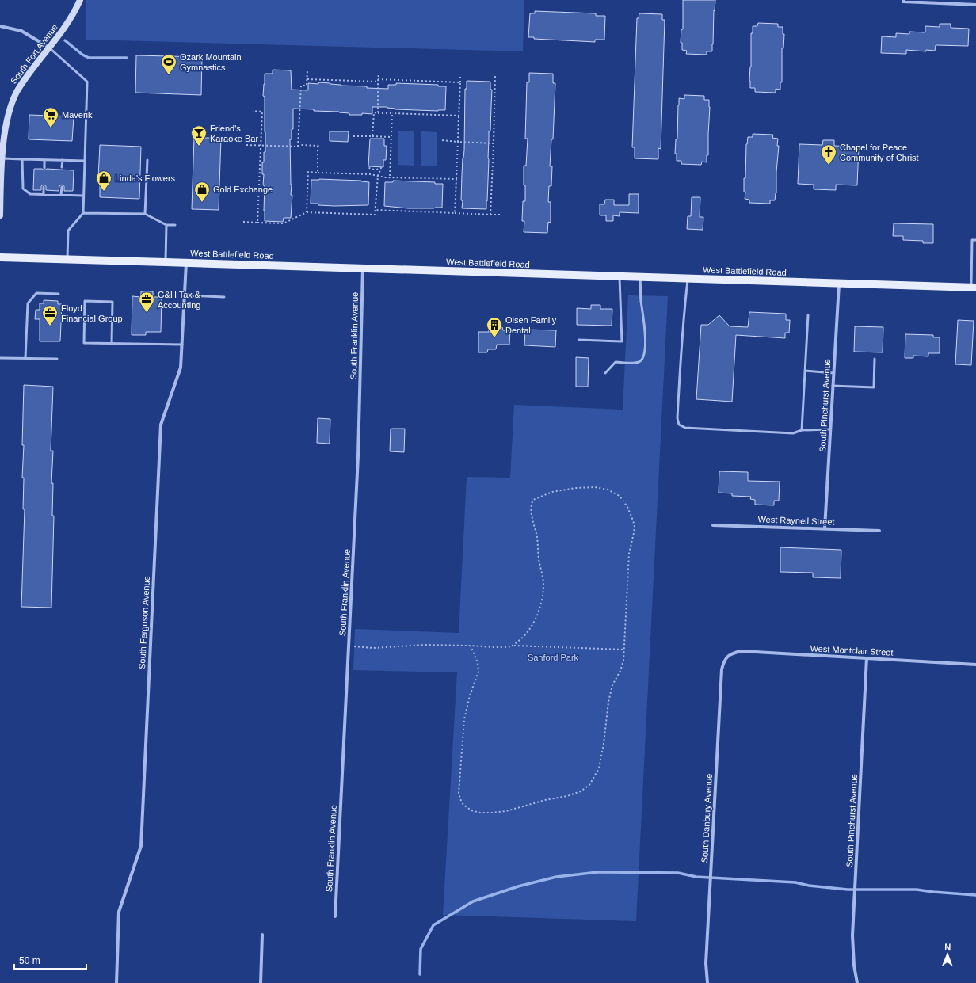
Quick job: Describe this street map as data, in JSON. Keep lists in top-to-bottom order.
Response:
{
  "streets": {
    "main road": ["West Battlefield Road"],
    "street": [
      "South Fort Avenue",
      "South Franklin Avenue",
      "South Pinehurst Avenue",
      "West Raynell Street",
      "South Ferguson Avenue",
      "West Montclair Street",
      "South Danbury Avenue"
    ]
  },
  "crossings": [
    ["West Battlefield Road", "South Franklin Avenue"],
    ["West Battlefield Road", "South Pinehurst Avenue"],
    ["West Battlefield Road", "South Ferguson Avenue"],
    ["South Pinehurst Avenue", "West Raynell Street"],
    ["South Pinehurst Avenue", "West Montclair Street"],
    ["West Montclair Street", "South Danbury Avenue"]
  ],
  "parks": ["Sanford Park"],
  "places": {
    "sports": ["Ozark Mountain Gymnastics"],
    "supermarket": ["Maverik"],
    "bar": ["Friend's Karaoke Bar"],
    "church": ["Chapel for Peace Community of Christ"],
    "shop": ["Linda's Flowers", "Gold Exchange"],
    "office": ["G&H Tax & Accounting", "Floyd Financial Group"],
    "building": ["Olsen Family Dental"]
  },
  "scale_bar": "50 m",
  "north": "top"
}
